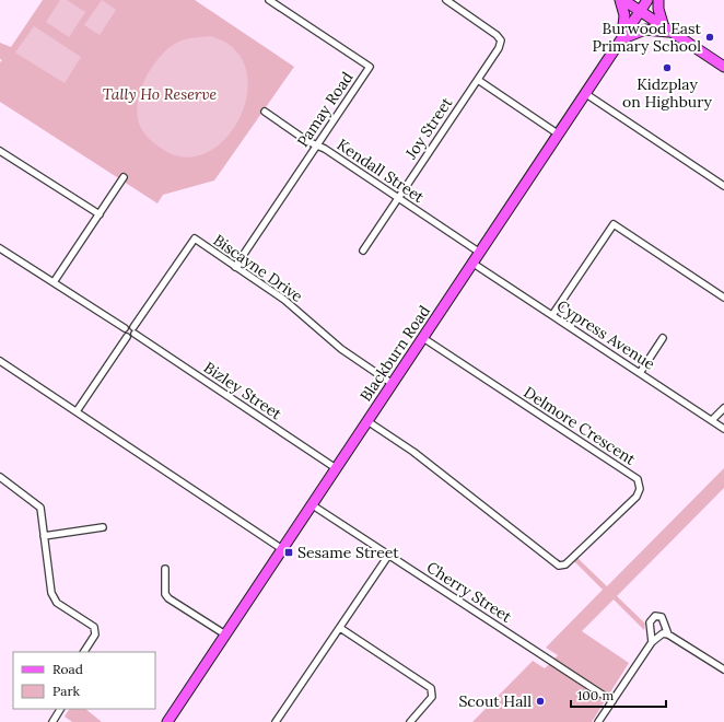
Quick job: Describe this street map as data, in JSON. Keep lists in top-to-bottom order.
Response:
{
  "streets": {
    "main road": ["Blackburn Road"],
    "street": [
      "Pamay Road",
      "Joy Street",
      "Kendall Street",
      "Biscayne Drive",
      "Cypress Avenue",
      "Bizley Street",
      "Delmore Crescent",
      "Cherry Street"
    ]
  },
  "crossings": [
    ["Pamay Road", "Kendall Street"],
    ["Pamay Road", "Biscayne Drive"],
    ["Joy Street", "Kendall Street"],
    ["Kendall Street", "Blackburn Road"],
    ["Biscayne Drive", "Blackburn Road"],
    ["Biscayne Drive", "Bizley Street"],
    ["Cypress Avenue", "Blackburn Road"],
    ["Blackburn Road", "Bizley Street"],
    ["Blackburn Road", "Delmore Crescent"],
    ["Blackburn Road", "Cherry Street"]
  ],
  "parks": ["Tally Ho Reserve"],
  "places": {
    "other": ["Burwood East Primary School", "Kidzplay on Highbury", "Scout Hall"],
    "transit": ["Sesame Street"]
  },
  "legend": ["Road", "Park"],
  "scale_bar": "100 m"
}
